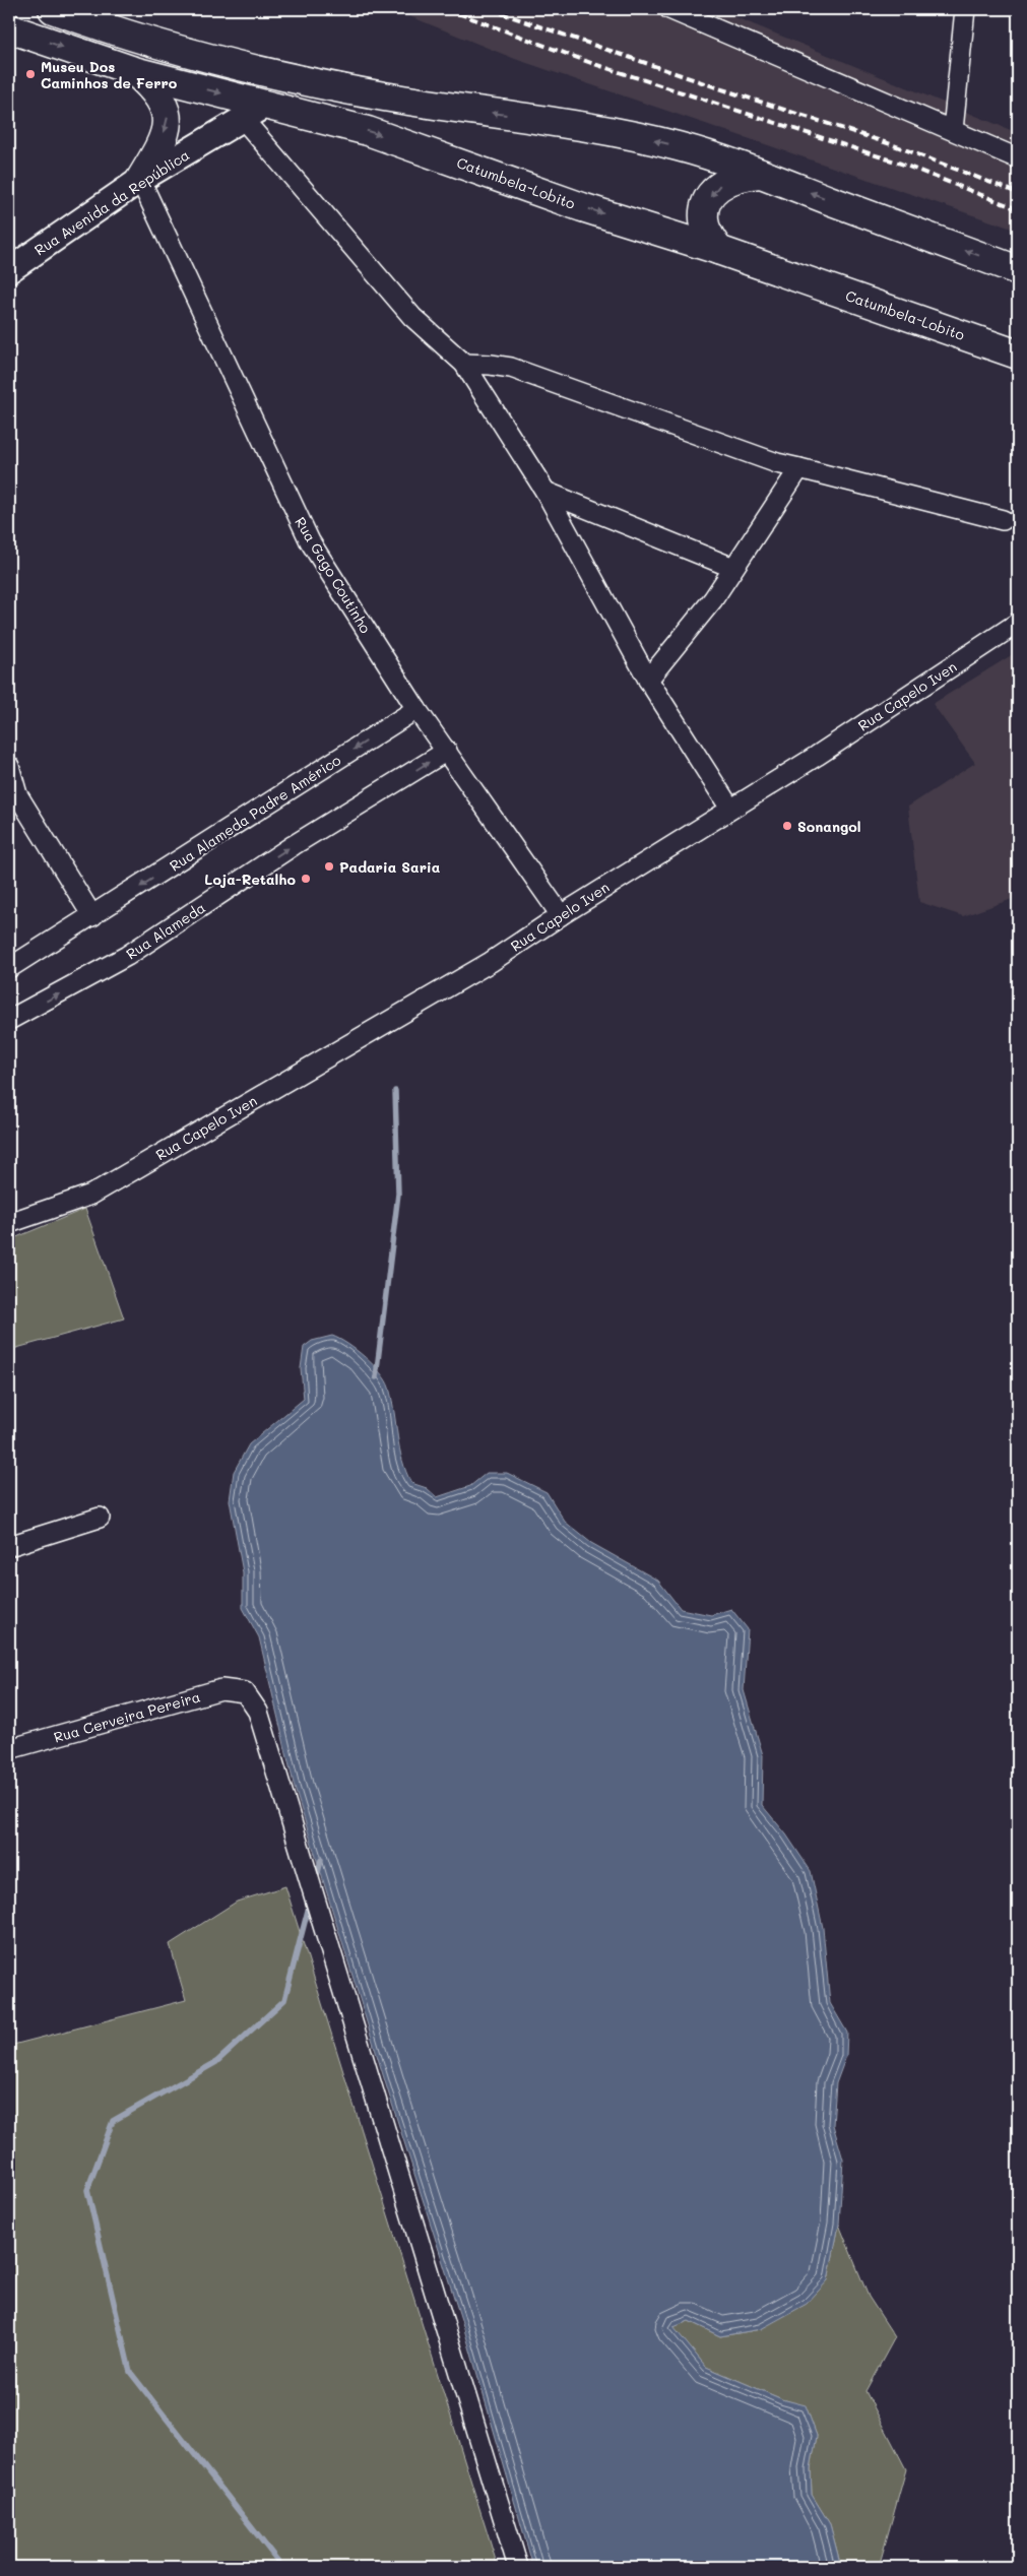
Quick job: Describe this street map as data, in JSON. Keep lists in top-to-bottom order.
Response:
{
  "streets": {
    "highway": ["Catumbela-Lobito"],
    "street": [
      "Rua Avenida da República",
      "Rua Gago Coutinho",
      "Rua Capelo Iven",
      "Rua Alameda Padre Américo",
      "Rua Alameda",
      "Rua Cerveira Pereira"
    ]
  },
  "crossings": [
    ["Catumbela-Lobito", "Rua Avenida da República"],
    ["Rua Avenida da República", "Rua Gago Coutinho"],
    ["Rua Gago Coutinho", "Rua Capelo Iven"],
    ["Rua Gago Coutinho", "Rua Alameda Padre Américo"],
    ["Rua Gago Coutinho", "Rua Alameda"]
  ],
  "one_way": ["Rua Alameda Padre Américo", "Rua Alameda"],
  "places": [
    "Museu Dos Caminhos de Ferro",
    "Sonangol",
    "Padaria Saria",
    "Loja-Retalho"
  ]
}
